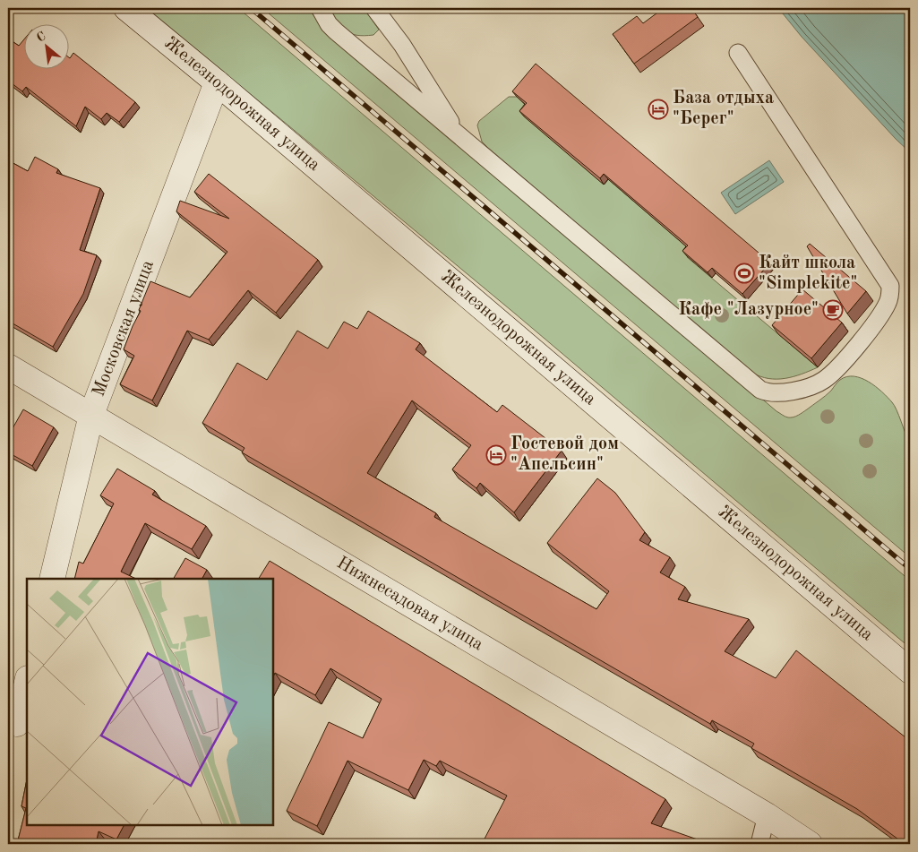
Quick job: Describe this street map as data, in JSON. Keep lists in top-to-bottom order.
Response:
{
  "streets": {
    "street": ["Железнодорожная улица", "Московская улица", "Нижнесадовая улица"]
  },
  "crossings": [
    ["Железнодорожная улица", "Московская улица"],
    ["Московская улица", "Нижнесадовая улица"]
  ],
  "places": {
    "hotel": ["База отдыха \"Берег\"", "Гостевой дом \"Апельсин\""],
    "sports": ["Кайт школа \"Simplekite\""],
    "cafe": ["Кафе \"Лазурное\""]
  },
  "north": "top left"
}
